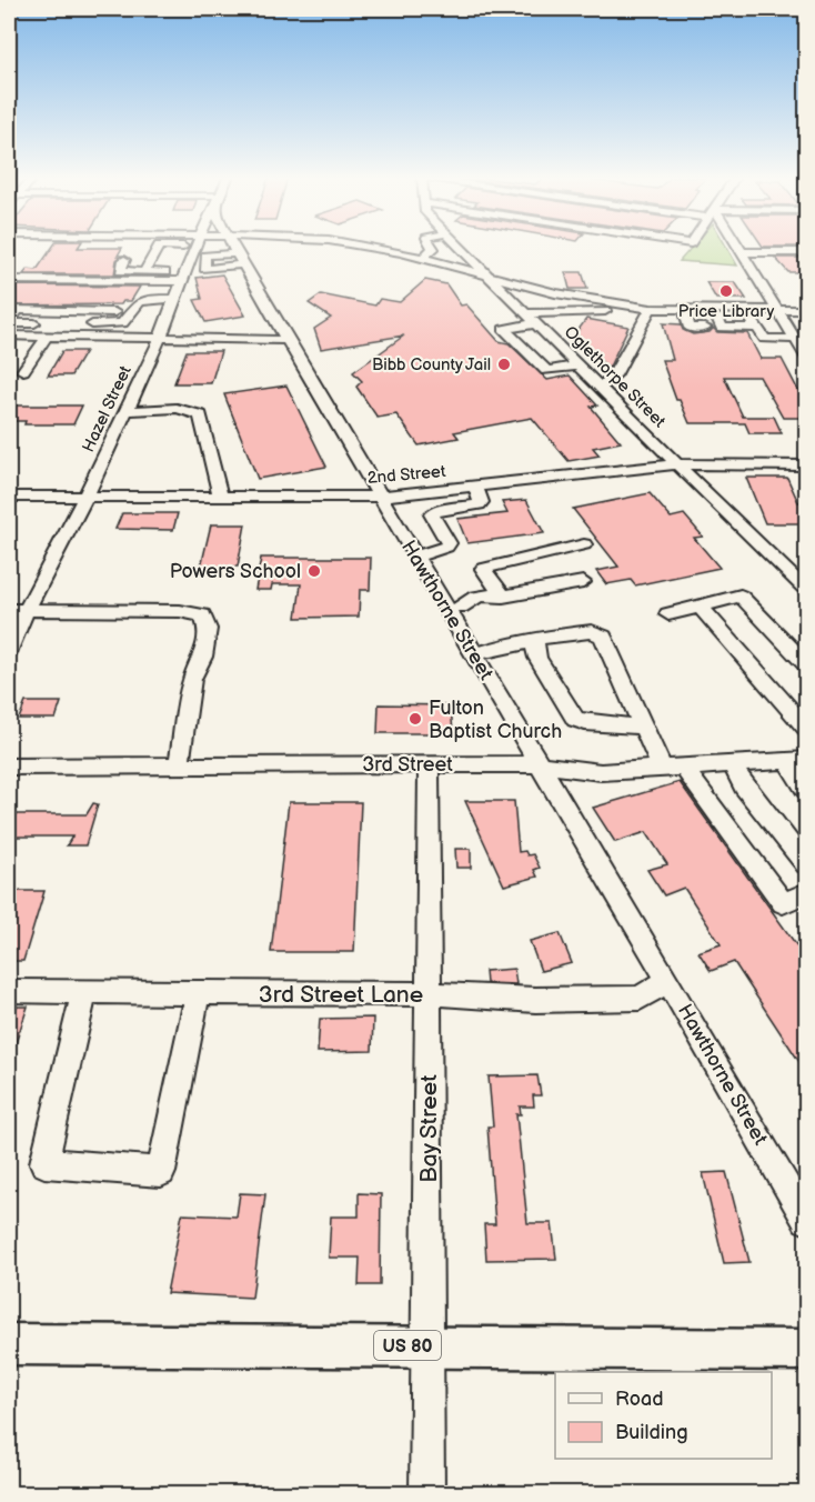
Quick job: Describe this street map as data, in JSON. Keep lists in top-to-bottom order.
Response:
{
  "streets": {
    "main road": ["US 80"],
    "street": [
      "Oglethorpe Street",
      "Hazel Street",
      "2nd Street",
      "Hawthorne Street",
      "3rd Street",
      "3rd Street Lane",
      "Bay Street"
    ]
  },
  "crossings": [
    ["Oglethorpe Street", "2nd Street"],
    ["Hazel Street", "2nd Street"],
    ["2nd Street", "Hawthorne Street"],
    ["Hawthorne Street", "3rd Street"],
    ["Hawthorne Street", "3rd Street Lane"],
    ["3rd Street", "Bay Street"],
    ["3rd Street Lane", "Bay Street"],
    ["Bay Street", "US 80"]
  ],
  "places": [
    "Price Library",
    "Bibb County Jail",
    "Powers School",
    "Fulton Baptist Church"
  ],
  "legend": ["Road", "Building"]
}
